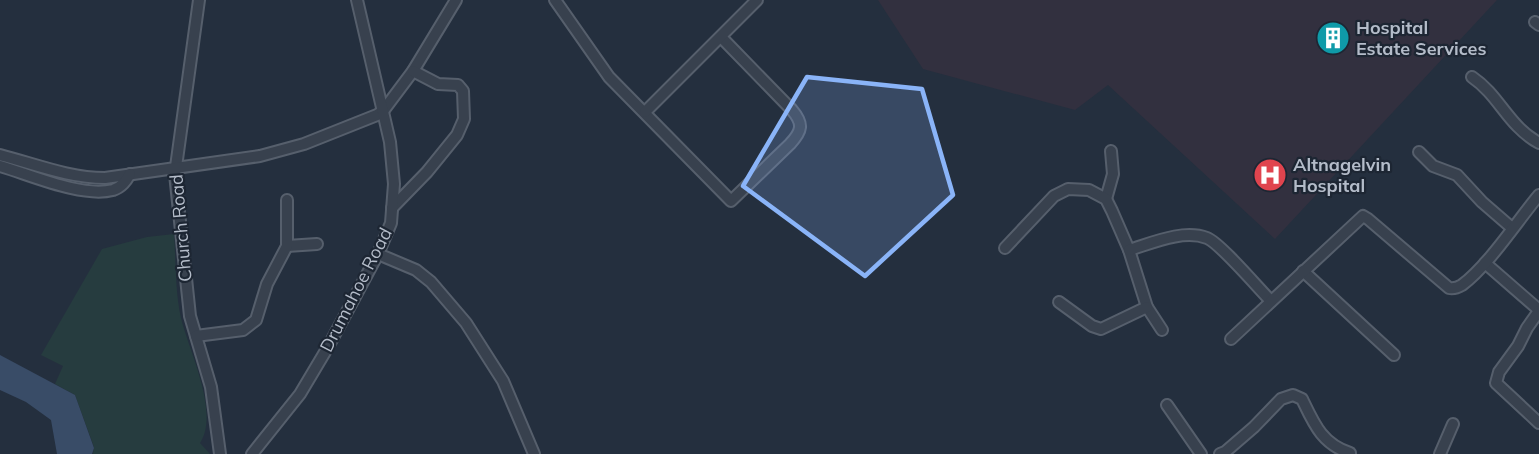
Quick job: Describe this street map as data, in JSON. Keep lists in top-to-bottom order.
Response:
{
  "streets": {
    "street": ["Church Road", "Drumahoe Road"]
  },
  "places": {
    "building": ["Hospital Estate Services"],
    "hospital": ["Altnagelvin Hospital"]
  }
}
